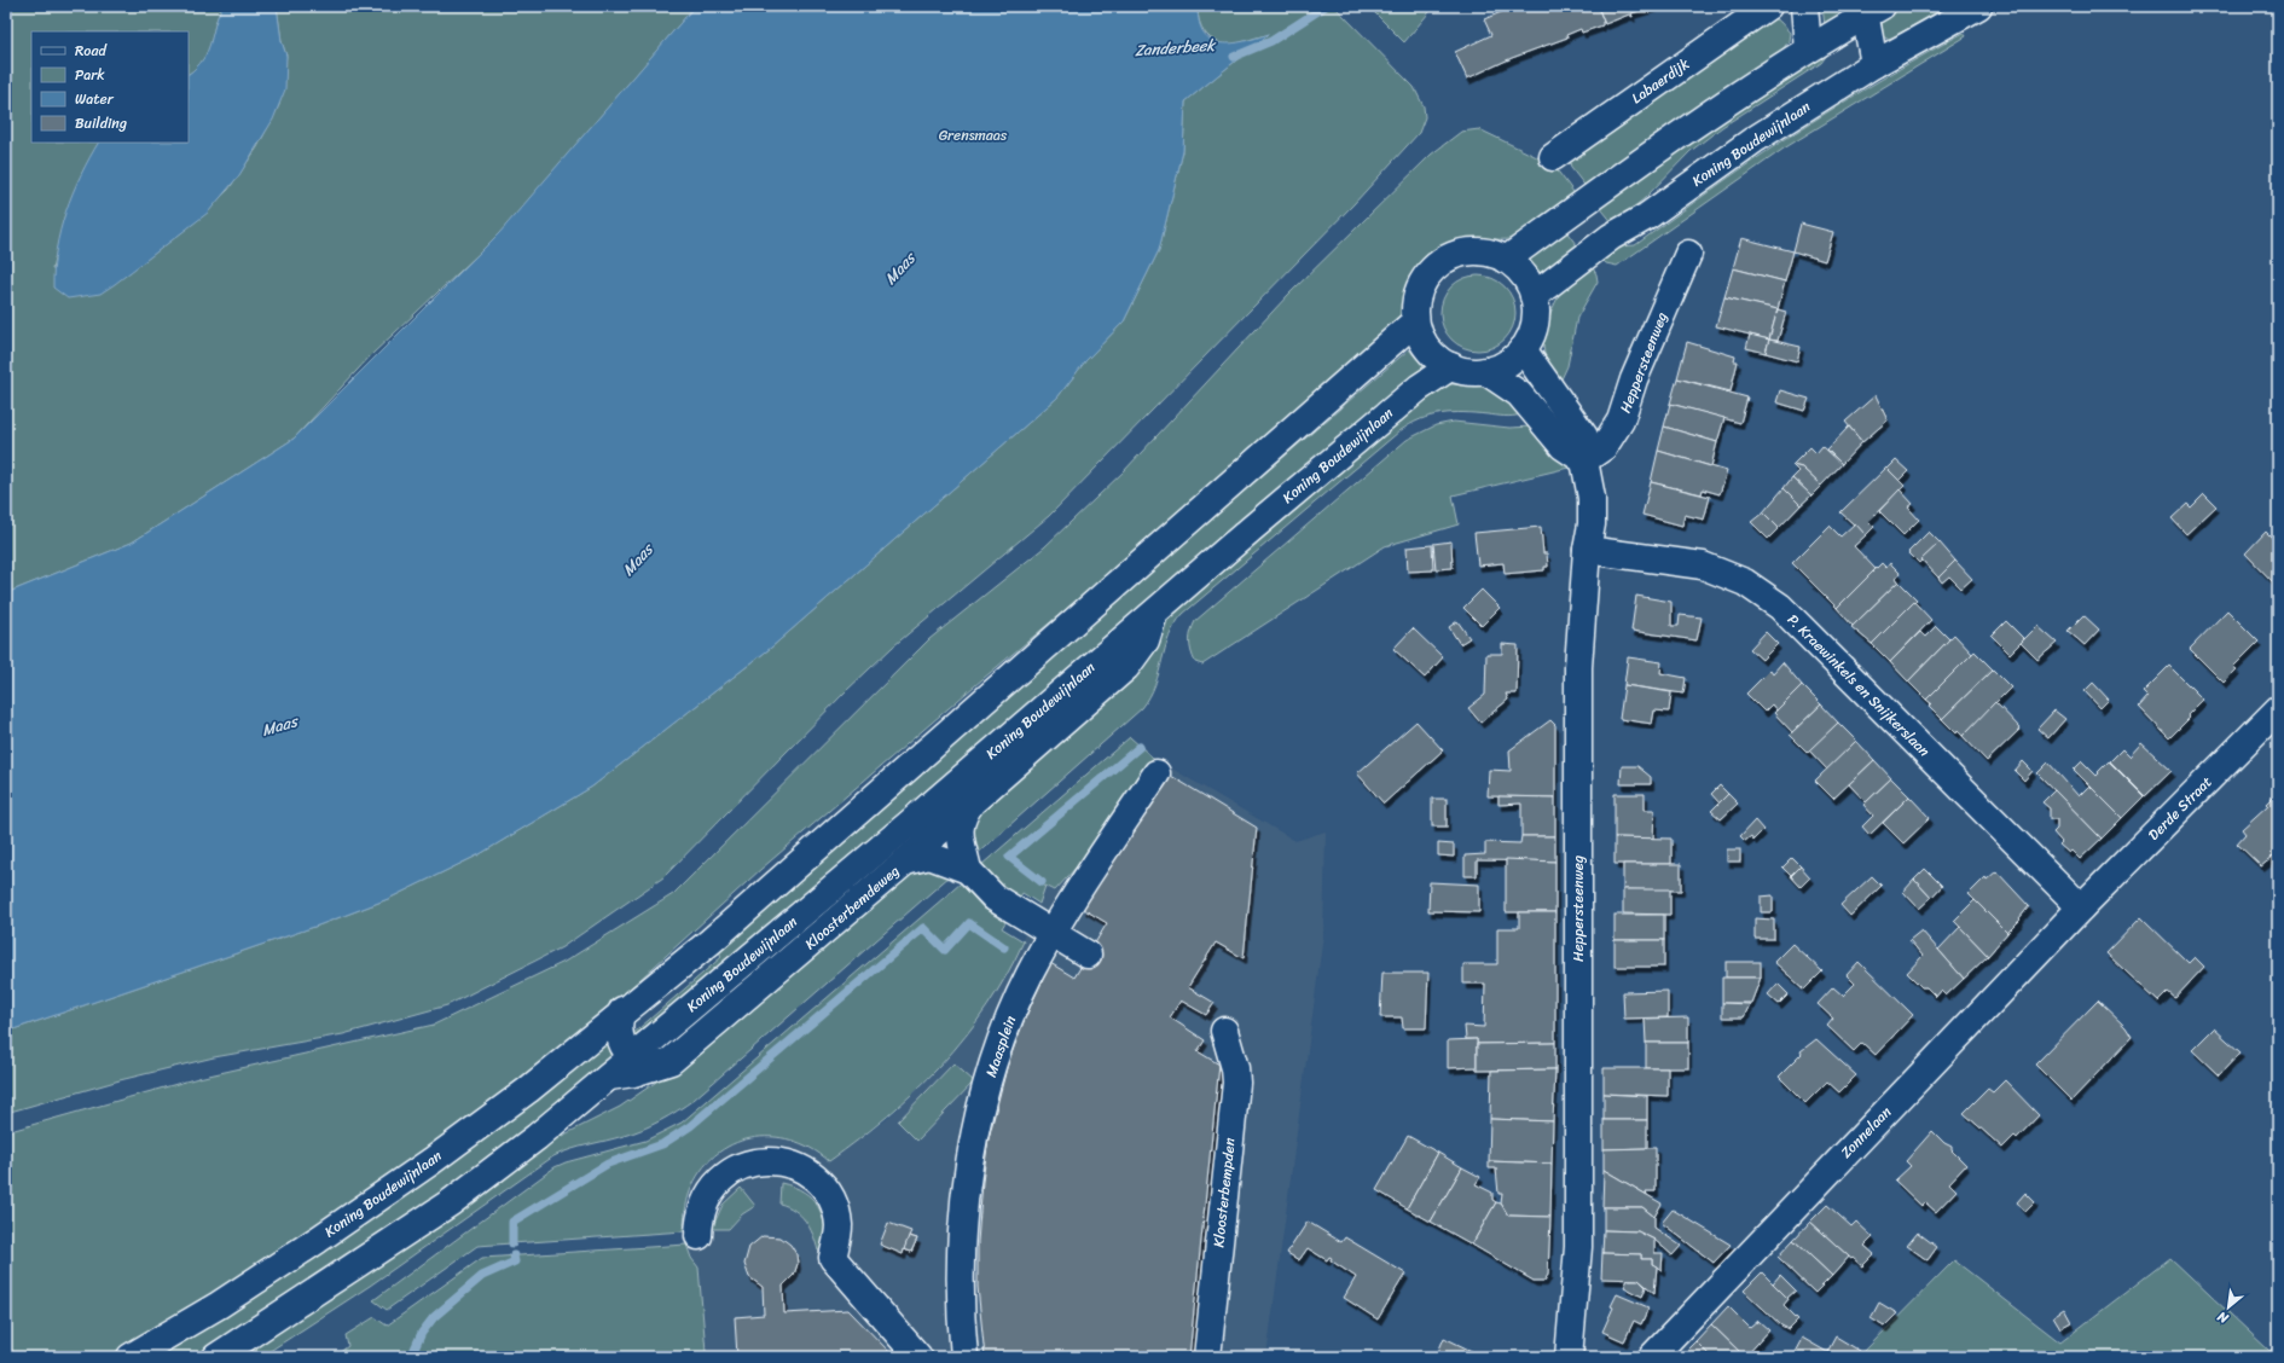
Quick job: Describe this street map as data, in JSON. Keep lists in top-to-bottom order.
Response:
{
  "streets": {
    "street": [
      "Labaerdijk",
      "Koning Boudewijnlaan",
      "Heppersteenweg",
      "P. Kraewinkels en Snijkerslaan",
      "Derde Straat",
      "Kloosterbemdeweg",
      "Maasplein",
      "Zonnelaan",
      "Kloosterbempden"
    ]
  },
  "crossings": [
    ["Koning Boudewijnlaan", "Heppersteenweg"],
    ["Koning Boudewijnlaan", "Kloosterbemdeweg"],
    ["Heppersteenweg", "P. Kraewinkels en Snijkerslaan"],
    ["P. Kraewinkels en Snijkerslaan", "Derde Straat"],
    ["P. Kraewinkels en Snijkerslaan", "Zonnelaan"],
    ["Derde Straat", "Zonnelaan"]
  ],
  "water": ["Zanderbeek", "Maas"],
  "parks": ["Grensmaas"],
  "legend": [
    "Road",
    "Park",
    "Water",
    "Building"
  ],
  "north": "bottom left"
}
